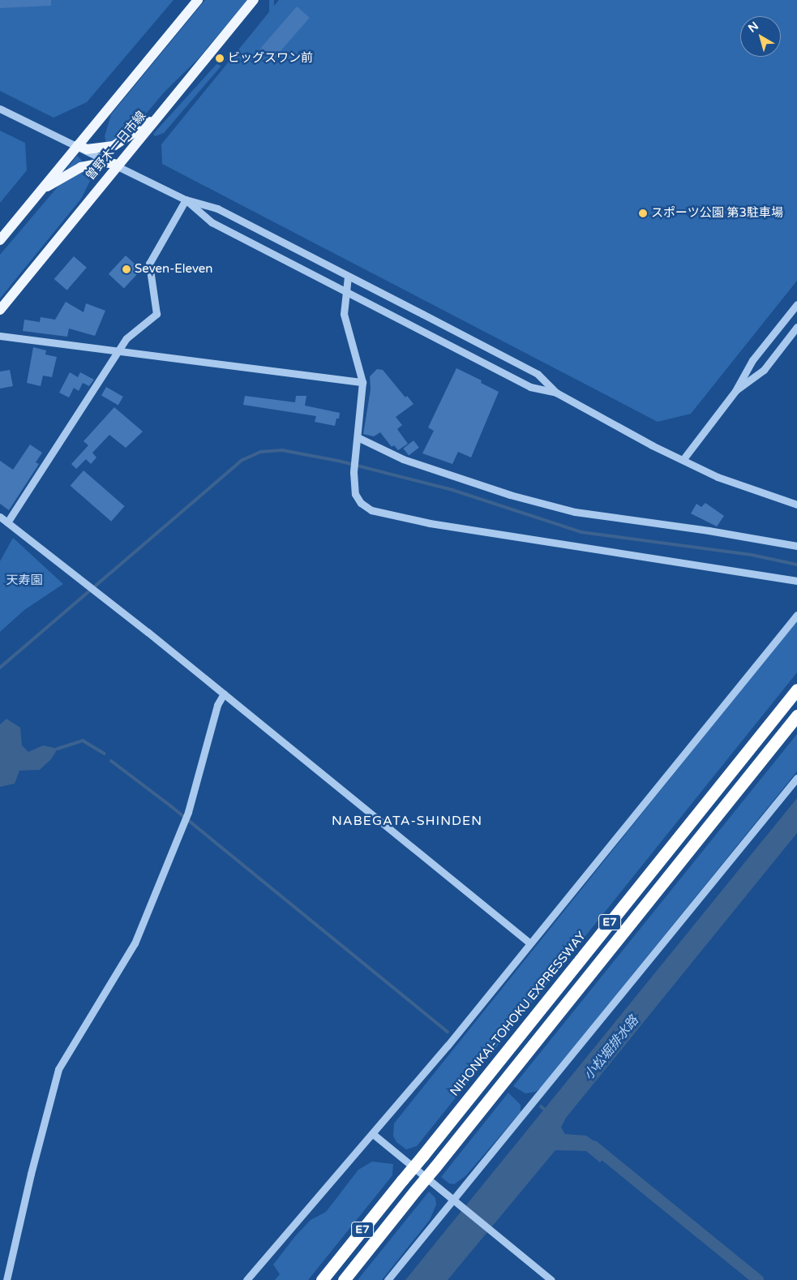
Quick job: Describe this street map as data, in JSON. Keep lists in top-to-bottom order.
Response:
{
  "streets": {
    "highway": ["E7", "NIHONKAI-TOHOKU EXPRESSWAY"],
    "main road": ["曽野木一日市線"]
  },
  "districts": ["NABEGATA-SHINDEN"],
  "water": ["小松堀排水路"],
  "parks": ["天寿園"],
  "places": ["ビッグスワン前", "スポーツ公園 第3駐車場", "Seven-Eleven"],
  "north": "top left"
}
